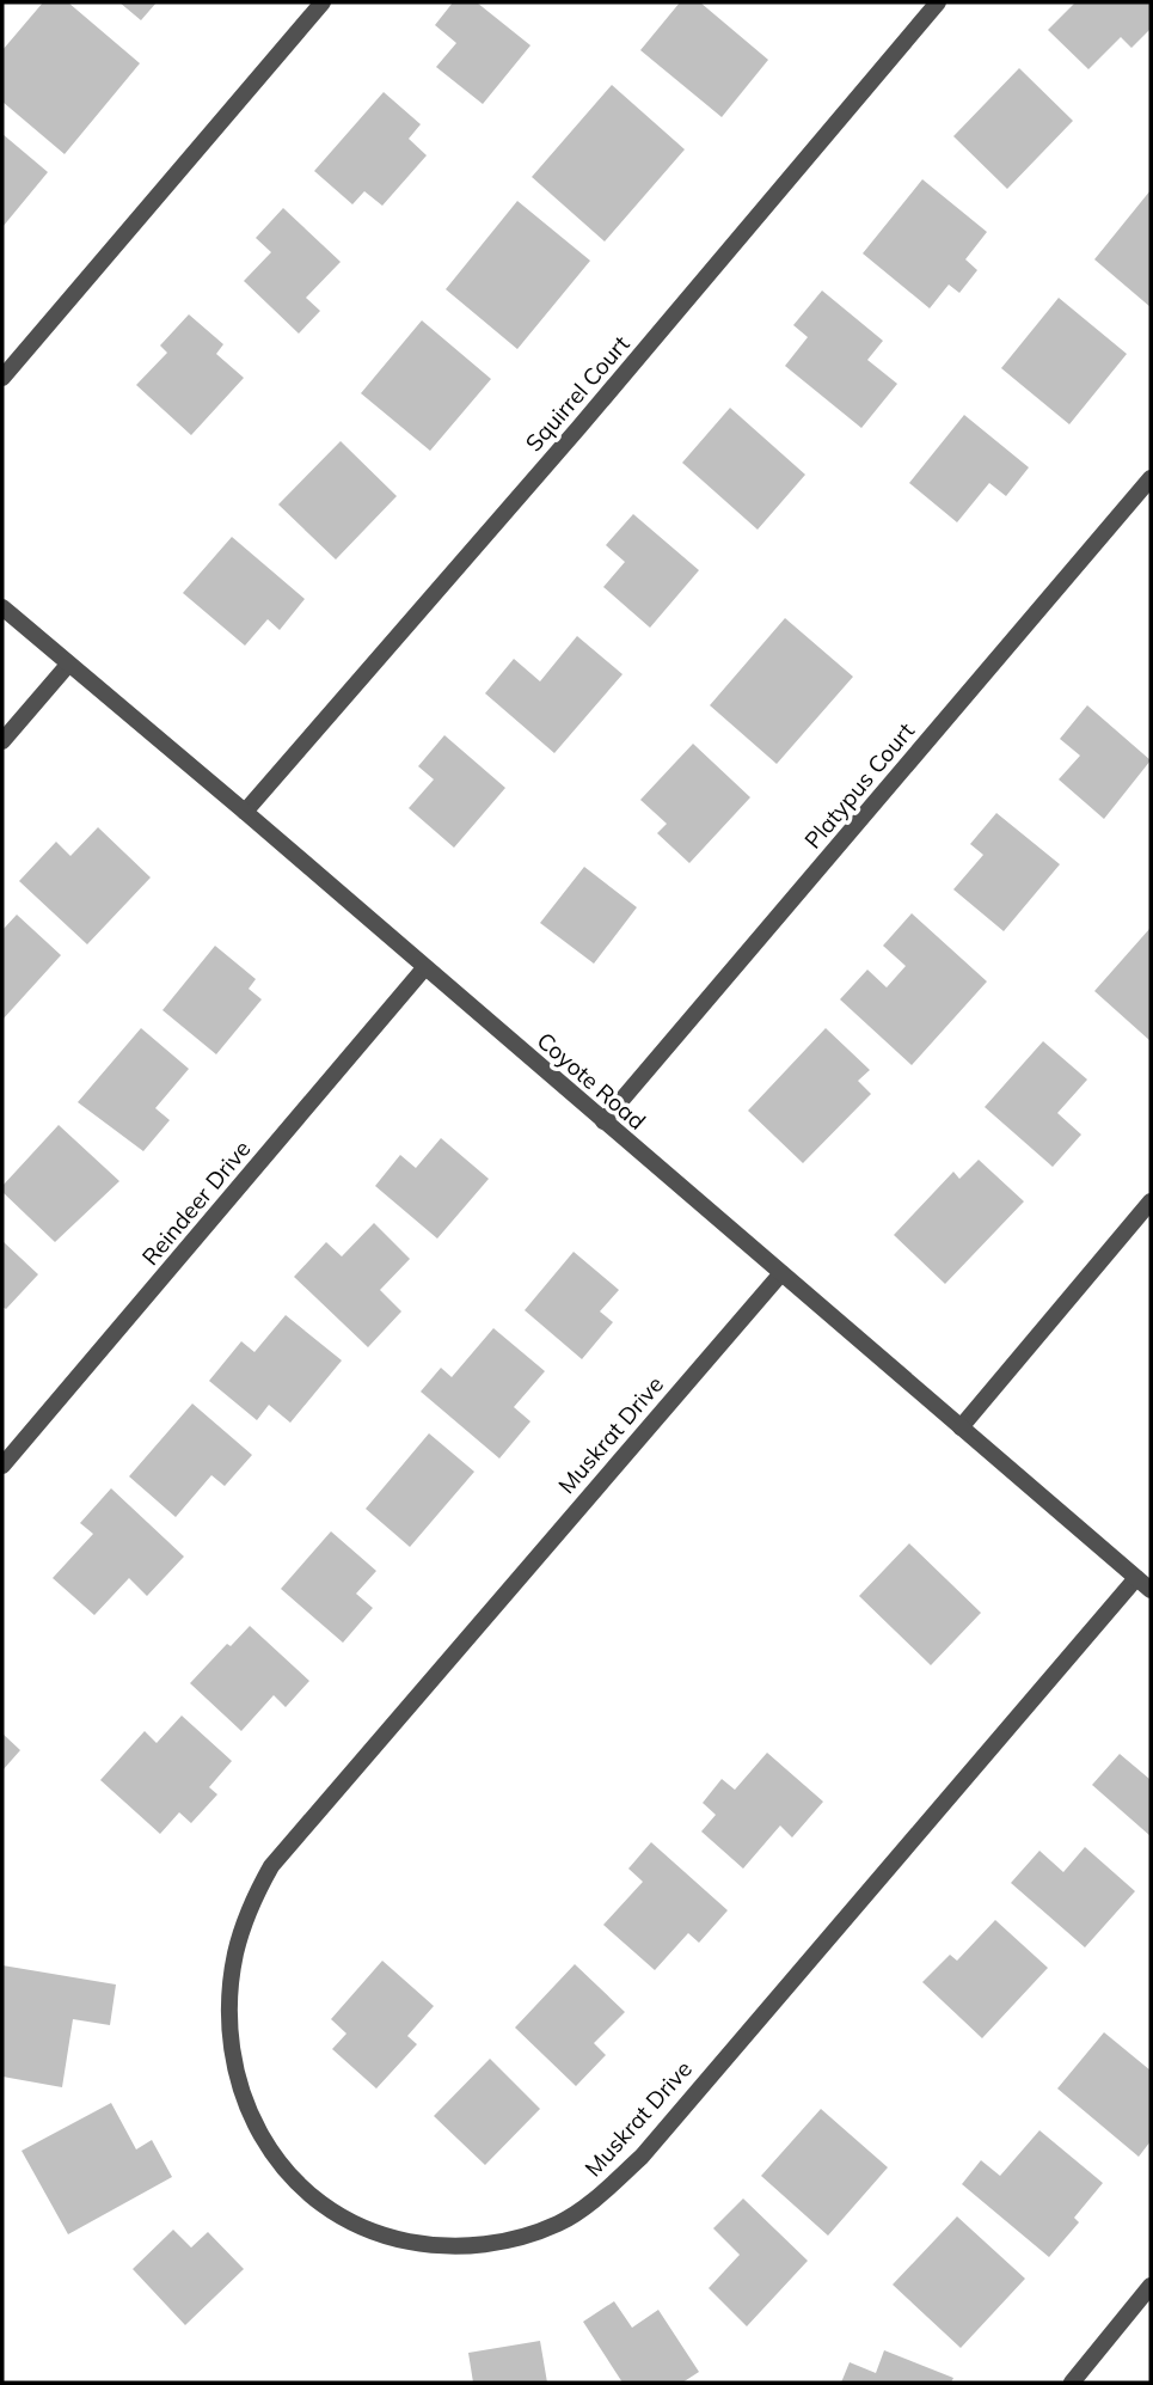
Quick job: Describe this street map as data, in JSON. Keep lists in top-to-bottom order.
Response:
{
  "streets": {
    "street": [
      "Squirrel Court",
      "Platypus Court",
      "Coyote Road",
      "Reindeer Drive",
      "Muskrat Drive"
    ]
  },
  "crossings": [
    ["Squirrel Court", "Coyote Road"],
    ["Platypus Court", "Coyote Road"],
    ["Coyote Road", "Reindeer Drive"],
    ["Coyote Road", "Muskrat Drive"]
  ]
}
